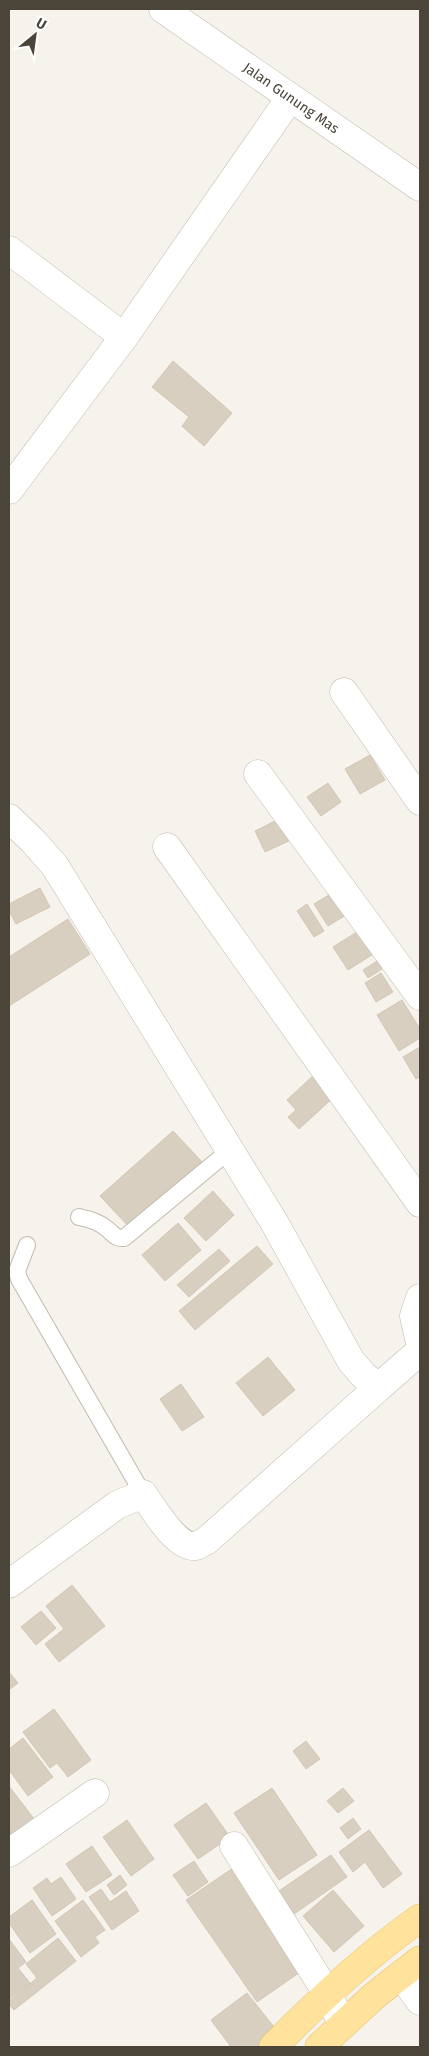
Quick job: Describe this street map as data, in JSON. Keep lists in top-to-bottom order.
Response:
{
  "streets": {
    "street": ["Jalan Gunung Mas"]
  },
  "north": "top right"
}
